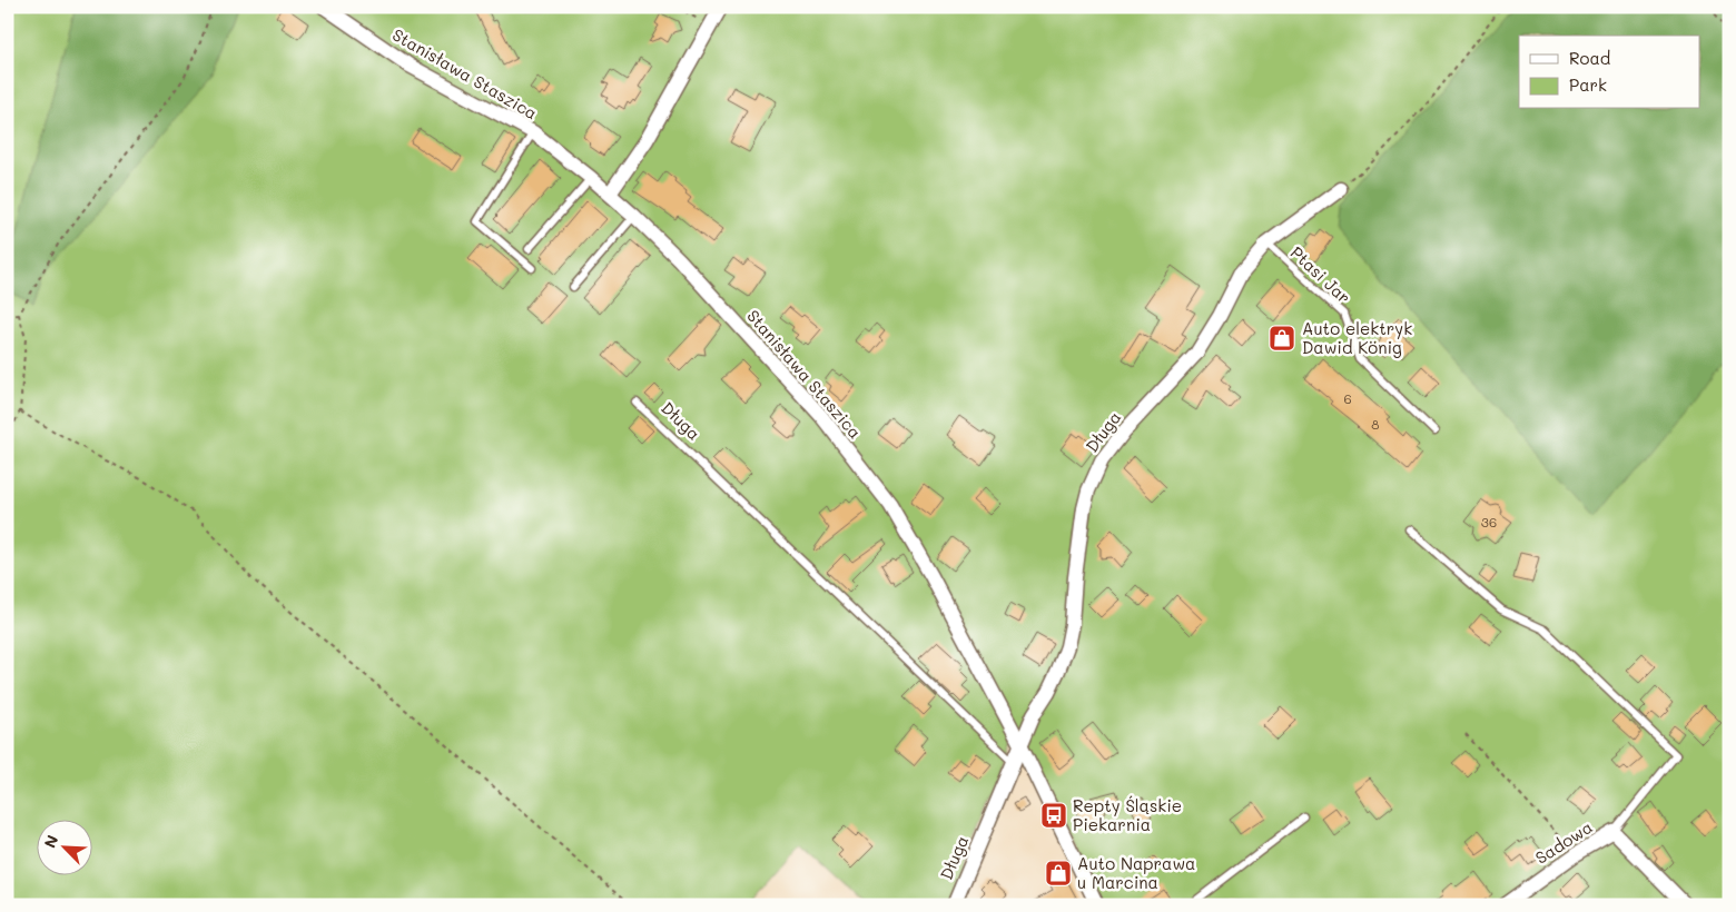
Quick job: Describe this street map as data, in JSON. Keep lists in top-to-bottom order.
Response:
{
  "streets": {
    "street": ["Stanisława Staszica", "Długa", "Sadowa"],
    "lane": ["Ptasi Jar"]
  },
  "crossings": [
    ["Stanisława Staszica", "Długa"],
    ["Ptasi Jar", "Długa"]
  ],
  "places": {
    "shop": ["Auto elektryk Dawid König", "Auto Naprawa u Marcina"],
    "bus stop": ["Repty Śląskie Piekarnia"]
  },
  "house_numbers": ["6", "8", "36"],
  "legend": ["Road", "Park"],
  "north": "top left"
}
